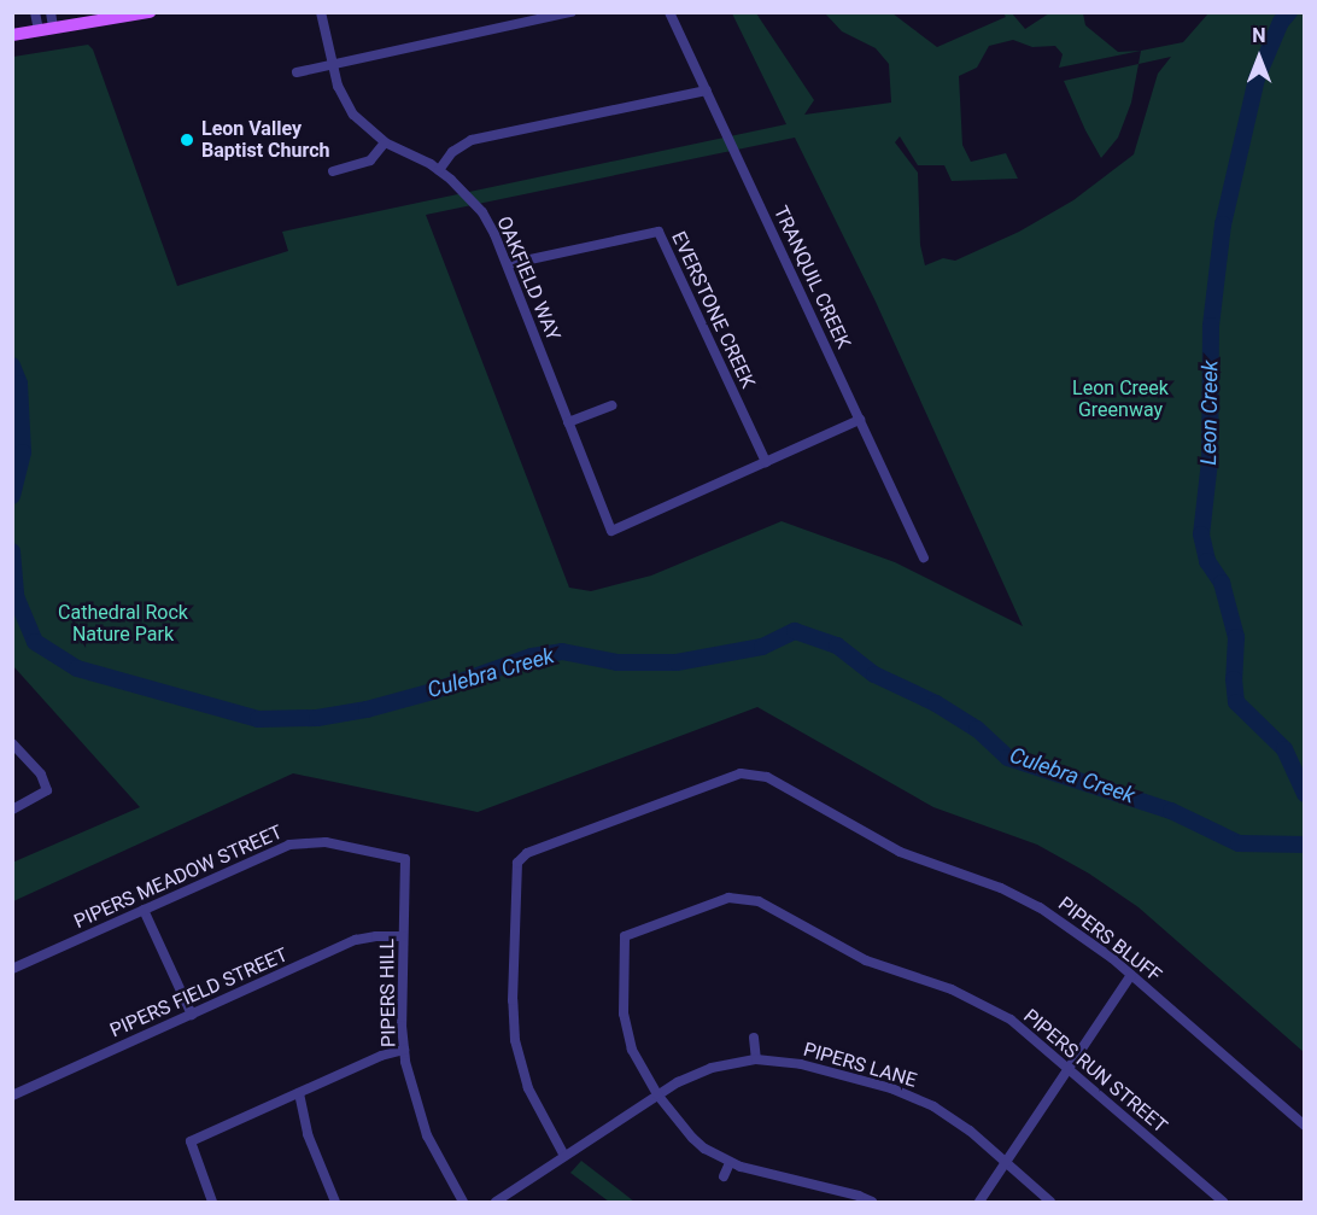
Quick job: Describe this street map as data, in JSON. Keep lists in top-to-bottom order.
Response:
{
  "streets": {
    "street": [
      "TRANQUIL CREEK",
      "OAKFIELD WAY",
      "EVERSTONE CREEK",
      "PIPERS MEADOW STREET",
      "PIPERS BLUFF",
      "PIPERS FIELD STREET",
      "PIPERS HILL",
      "PIPERS LANE",
      "PIPERS RUN STREET"
    ]
  },
  "crossings": [
    ["OAKFIELD WAY", "EVERSTONE CREEK"],
    ["PIPERS MEADOW STREET", "PIPERS HILL"],
    ["PIPERS BLUFF", "PIPERS LANE"],
    ["PIPERS FIELD STREET", "PIPERS HILL"],
    ["PIPERS LANE", "PIPERS RUN STREET"]
  ],
  "water": ["Leon Creek", "Culebra Creek"],
  "parks": ["Leon Creek Greenway", "Cathedral Rock Nature Park"],
  "places": ["Leon Valley Baptist Church"],
  "north": "top"
}
